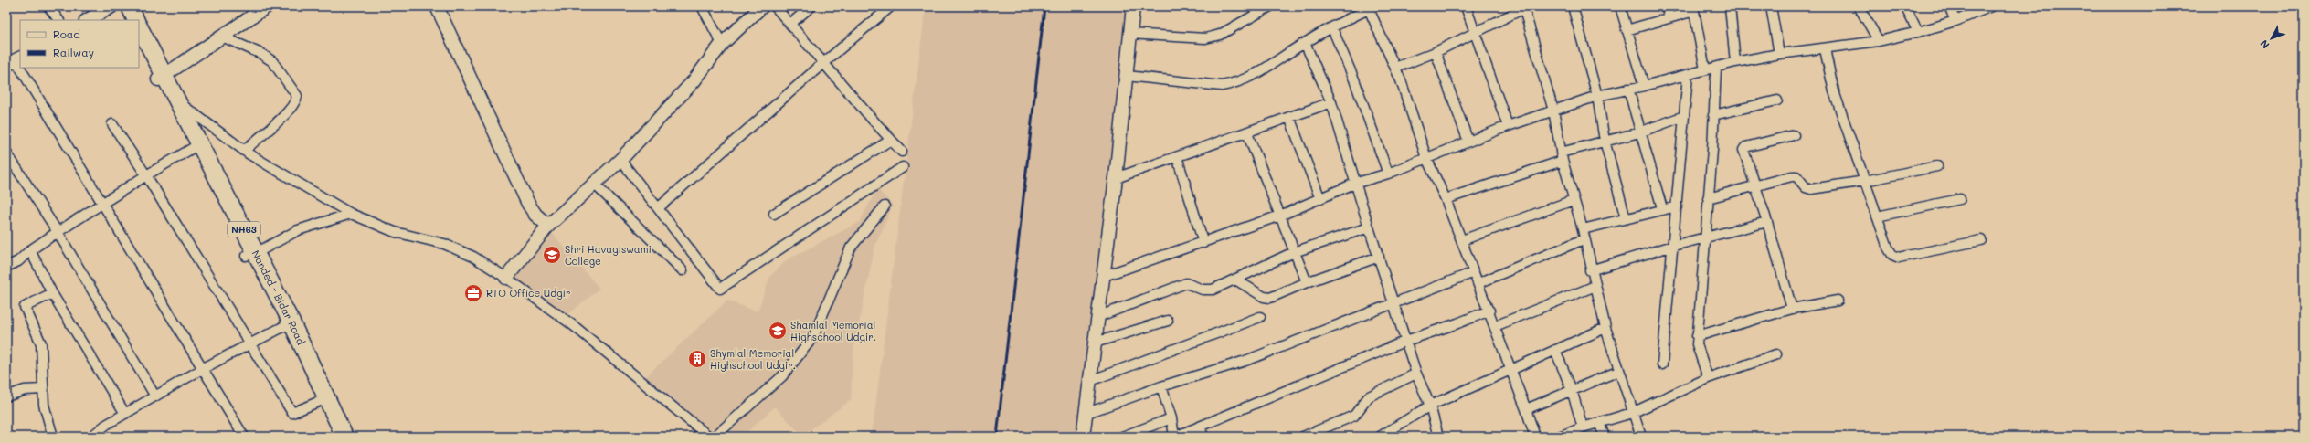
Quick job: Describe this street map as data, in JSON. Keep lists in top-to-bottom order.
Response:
{
  "streets": {
    "highway": ["NH63", "Nanded - Bidar Road"]
  },
  "places": {
    "school or university": ["Shri Havagiswami College", "Shamlal Memorial Highschool Udgir."],
    "office": ["RTO Office Udgir"],
    "building": ["Shymlal Memorial Highschool Udgir."]
  },
  "legend": ["Road", "Railway"],
  "north": "bottom left"
}
